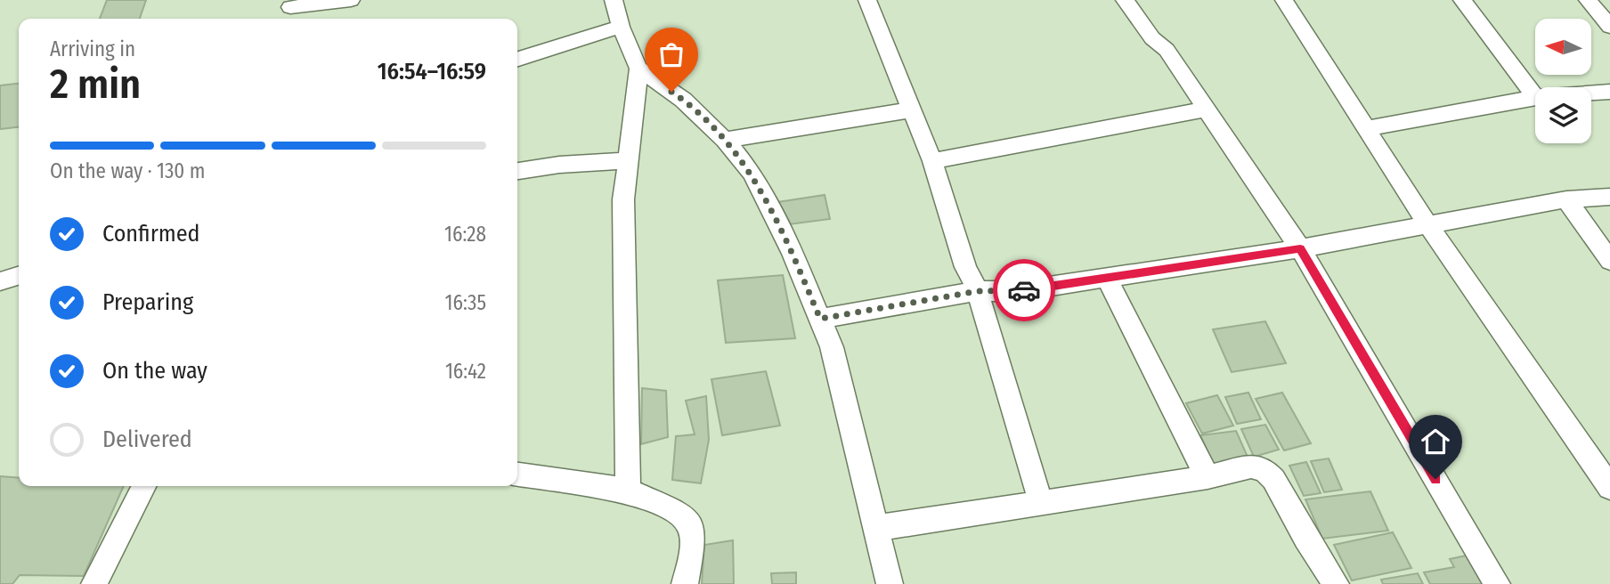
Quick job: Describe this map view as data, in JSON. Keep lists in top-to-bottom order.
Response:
{
  "north": "left",
  "page": {
    "heading": ["2 min", "Arriving in", "16:54–16:59"],
    "bar": "On the way · 130 m",
    "list": [
      ["Confirmed", "16:28"],
      ["Preparing", "16:35"],
      ["On the way", "16:42"],
      "Delivered"
    ]
  }
}
